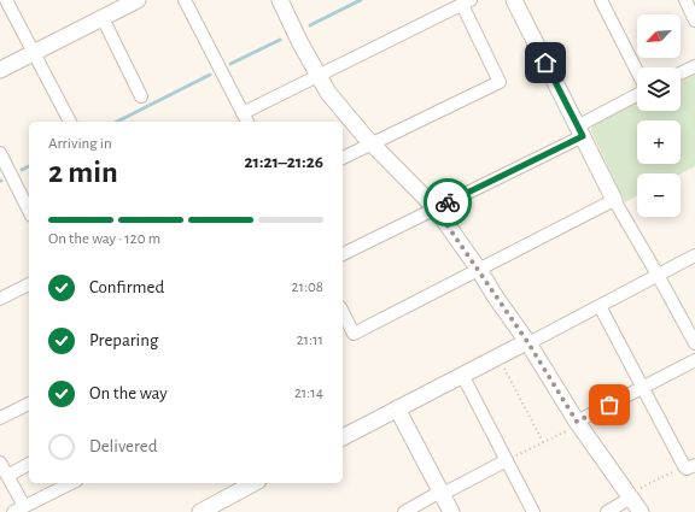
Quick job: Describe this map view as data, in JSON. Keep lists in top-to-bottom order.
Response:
{
  "north": "bottom left",
  "page": {
    "map_buttons": ["+", "−"],
    "heading": ["2 min", "Arriving in", "21:21–21:26"],
    "bar": "On the way · 120 m",
    "list": [
      ["Confirmed", "21:08"],
      ["Preparing", "21:11"],
      ["On the way", "21:14"],
      "Delivered"
    ]
  }
}
